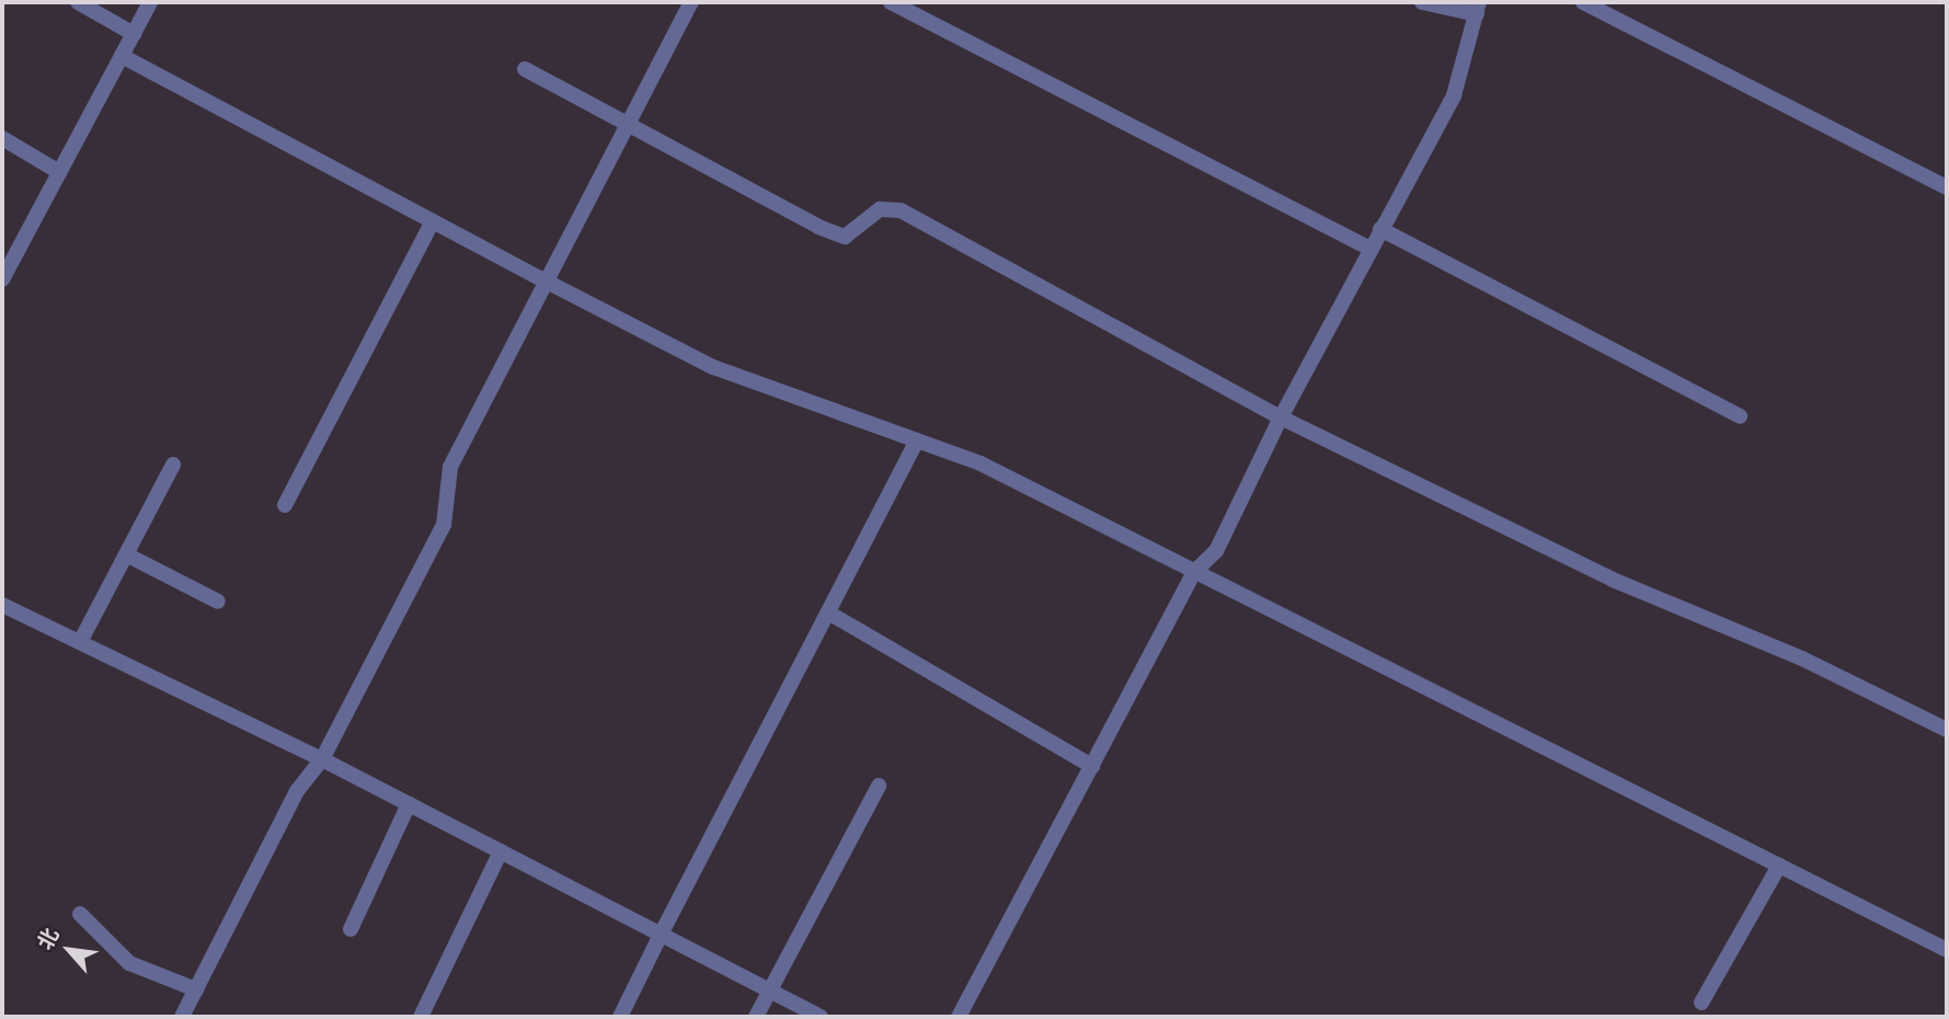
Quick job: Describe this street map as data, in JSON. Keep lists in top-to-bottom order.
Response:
{
  "north": "top left"
}
